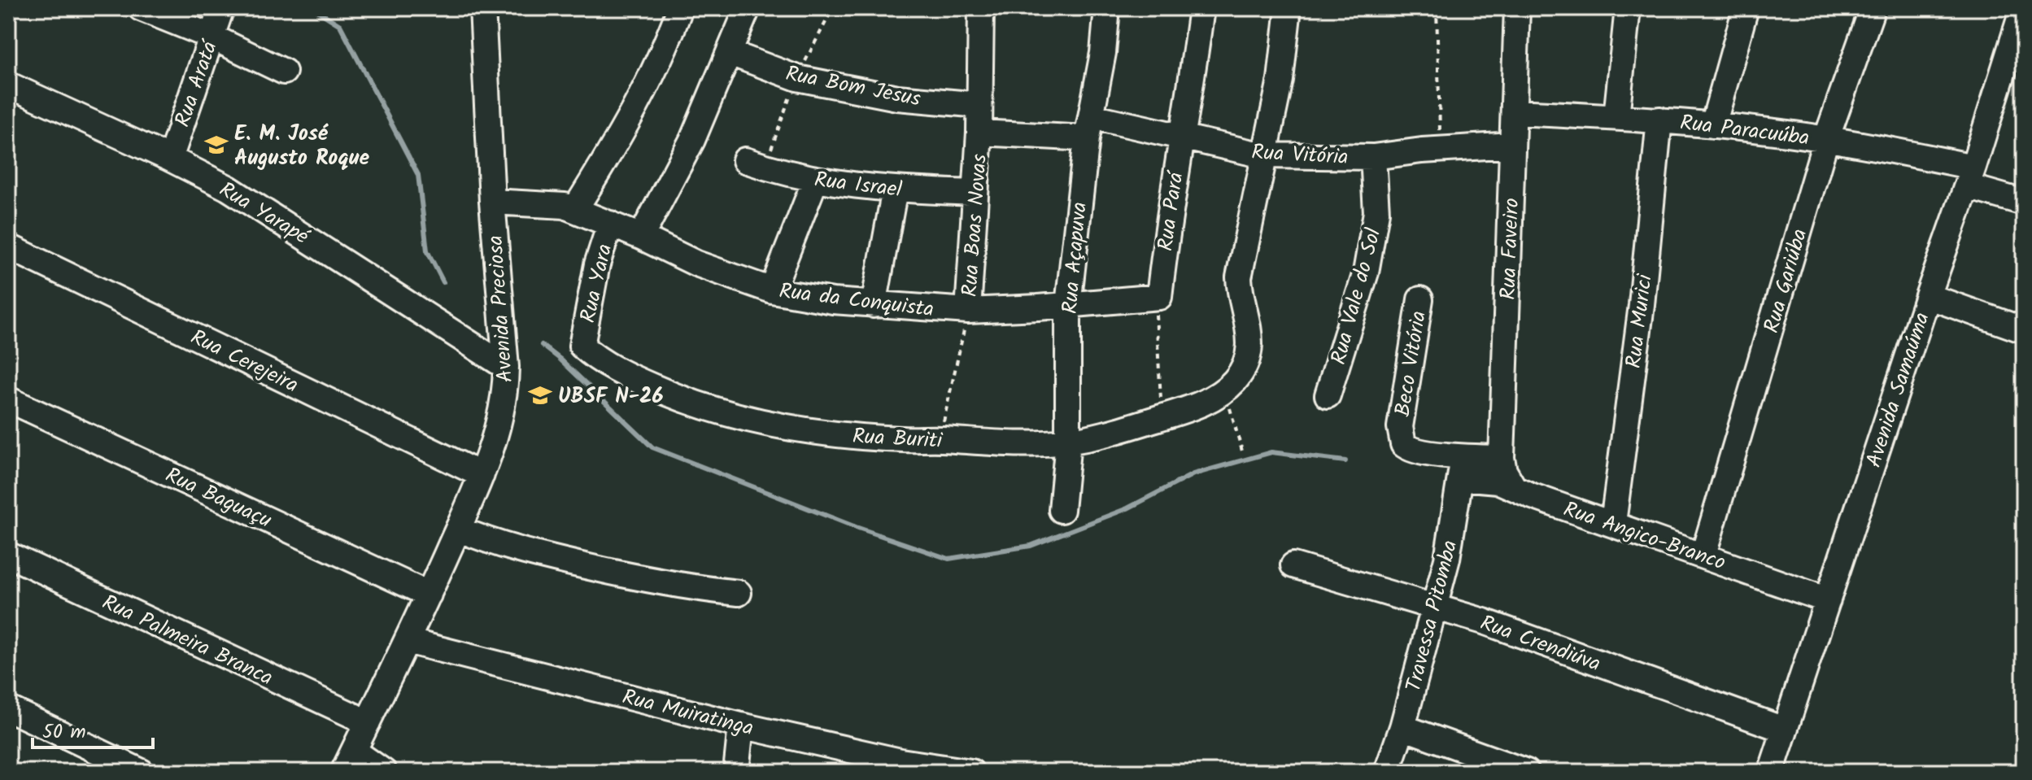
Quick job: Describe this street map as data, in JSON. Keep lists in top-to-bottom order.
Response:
{
  "streets": {
    "street": [
      "Rua Aratá",
      "Rua Bom Jesus",
      "Rua Paracuúba",
      "Rua Vitória",
      "Rua Israel",
      "Rua Pará",
      "Rua Yarapé",
      "Rua Boas Novas",
      "Rua Faveiro",
      "Rua Açapuva",
      "Rua Gariúba",
      "Rua Yara",
      "Rua Vale do Sol",
      "Rua da Conquista",
      "Avenida Preciosa",
      "Rua Murici",
      "Rua Cerejeira",
      "Beco Vitória",
      "Avenida Samaúma",
      "Rua Buriti",
      "Rua Baguaçu",
      "Rua Angico-Branco",
      "Travessa Pitomba",
      "Rua Palmeira Branca",
      "Rua Crendiúva",
      "Rua Muiratinga"
    ]
  },
  "crossings": [
    ["Rua Aratá", "Rua Yarapé"],
    ["Rua Bom Jesus", "Rua Boas Novas"],
    ["Rua Paracuúba", "Rua Faveiro"],
    ["Rua Paracuúba", "Rua Gariúba"],
    ["Rua Paracuúba", "Rua Murici"],
    ["Rua Paracuúba", "Avenida Samaúma"],
    ["Rua Vitória", "Rua Pará"],
    ["Rua Vitória", "Rua Boas Novas"],
    ["Rua Vitória", "Rua Faveiro"],
    ["Rua Vitória", "Rua Açapuva"],
    ["Rua Vitória", "Rua Vale do Sol"],
    ["Rua Vitória", "Rua Buriti"],
    ["Rua Israel", "Rua Boas Novas"],
    ["Rua Pará", "Rua da Conquista"],
    ["Rua Yarapé", "Avenida Preciosa"],
    ["Rua Boas Novas", "Rua da Conquista"],
    ["Rua Boas Novas", "Rua Buriti"],
    ["Rua Faveiro", "Rua Angico-Branco"],
    ["Rua Açapuva", "Rua da Conquista"],
    ["Rua Açapuva", "Rua Buriti"],
    ["Rua Gariúba", "Rua Angico-Branco"],
    ["Rua Yara", "Rua da Conquista"],
    ["Rua Yara", "Rua Buriti"],
    ["Rua da Conquista", "Avenida Preciosa"],
    ["Avenida Preciosa", "Rua Cerejeira"],
    ["Avenida Preciosa", "Rua Baguaçu"],
    ["Avenida Preciosa", "Rua Palmeira Branca"],
    ["Avenida Preciosa", "Rua Muiratinga"],
    ["Rua Murici", "Rua Angico-Branco"],
    ["Beco Vitória", "Rua Angico-Branco"],
    ["Beco Vitória", "Travessa Pitomba"],
    ["Avenida Samaúma", "Rua Angico-Branco"],
    ["Avenida Samaúma", "Rua Crendiúva"],
    ["Rua Angico-Branco", "Travessa Pitomba"],
    ["Travessa Pitomba", "Rua Crendiúva"]
  ],
  "places": {
    "school or university": ["E. M. José Augusto Roque", "UBSF N-26"]
  },
  "scale_bar": "50 m"
}
